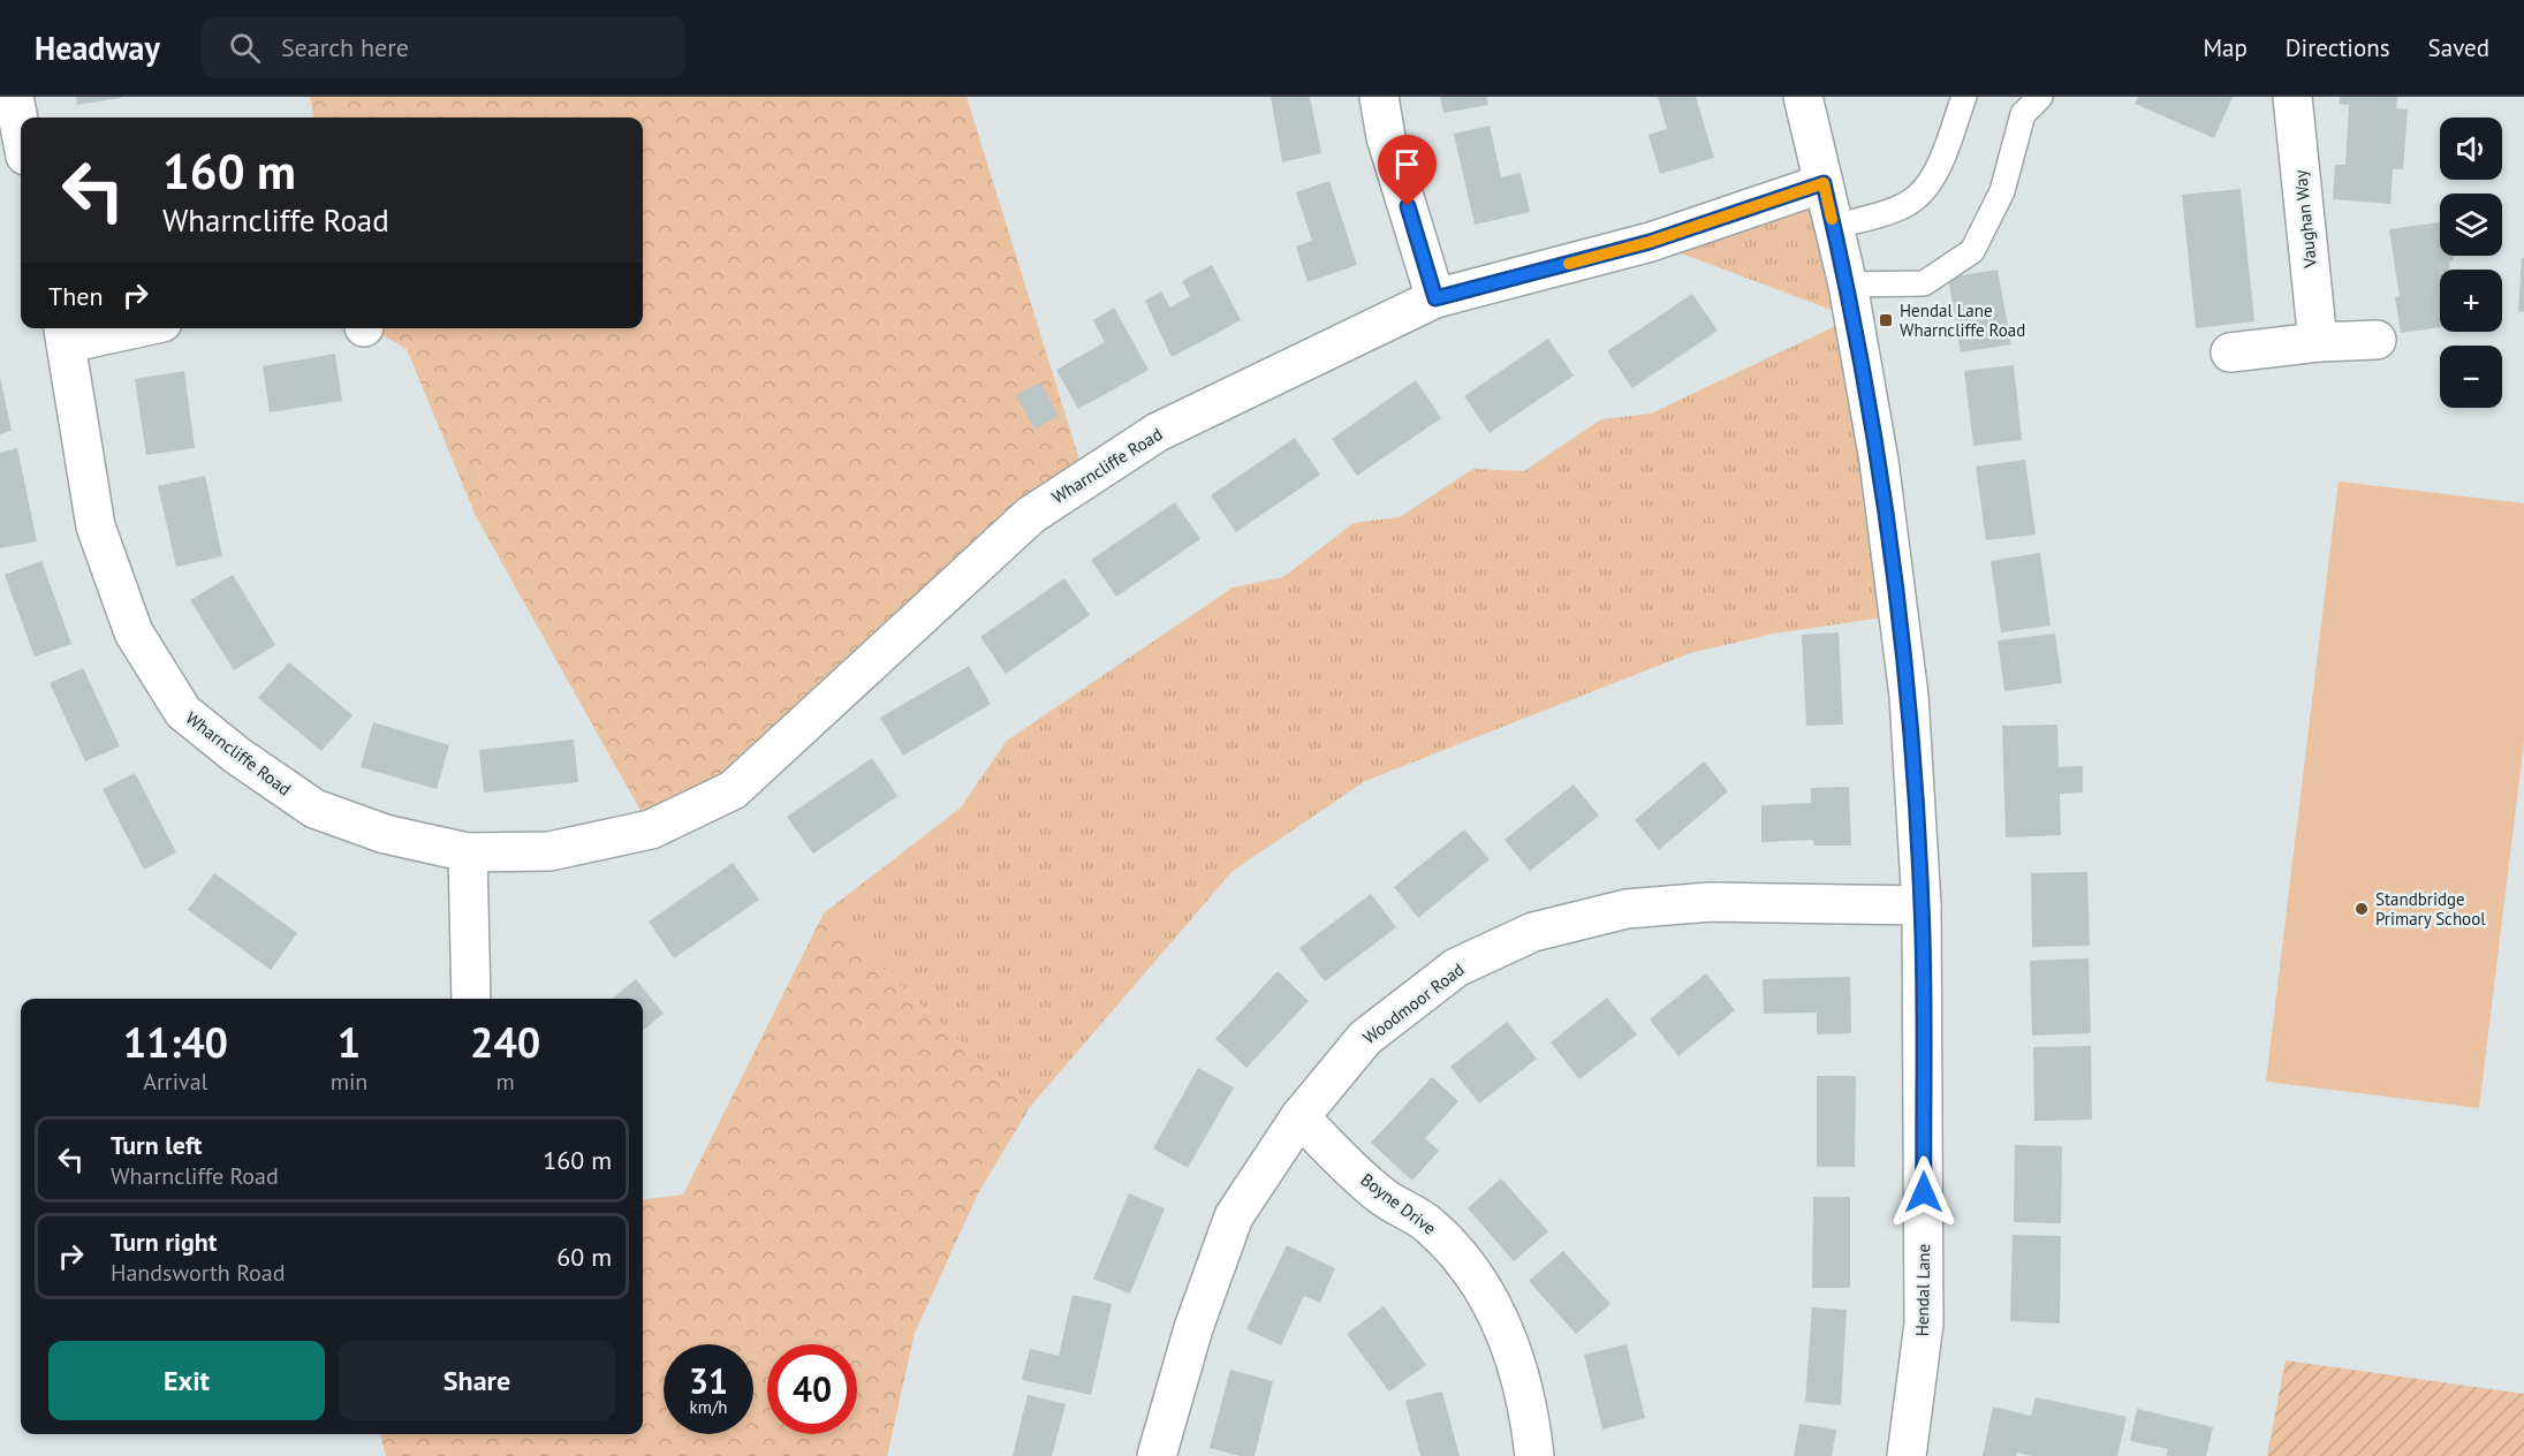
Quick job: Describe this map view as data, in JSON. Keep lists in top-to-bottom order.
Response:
{
  "streets": {
    "street": [
      "Vaughan Way",
      "Wharncliffe Road",
      "Woodmoor Road",
      "Boyne Drive",
      "Hendal Lane"
    ]
  },
  "crossings": [
    ["Wharncliffe Road", "Hendal Lane"],
    ["Woodmoor Road", "Boyne Drive"],
    ["Woodmoor Road", "Hendal Lane"]
  ],
  "places": {
    "transit": ["Hendal Lane Wharncliffe Road"],
    "other": ["Standbridge Primary School"]
  },
  "page": {
    "header": "Headway",
    "search": "Search here",
    "nav": ["Map", "Directions", "Saved"],
    "map_buttons": ["+", "−"],
    "turn": ["160 m", "Wharncliffe Road"],
    "then": "Then",
    "eta": [
      "11:40",
      "Arrival",
      "1",
      "min",
      "240",
      "m"
    ],
    "list": [
      {
        "name": "Turn left",
        "note": "Wharncliffe Road",
        "value": "160 m"
      },
      {
        "name": "Turn right",
        "note": "Handsworth Road",
        "value": "60 m"
      }
    ],
    "buttons": ["Exit", "Share"],
    "speed": "31 km/h",
    "limit": "40"
  }
}
